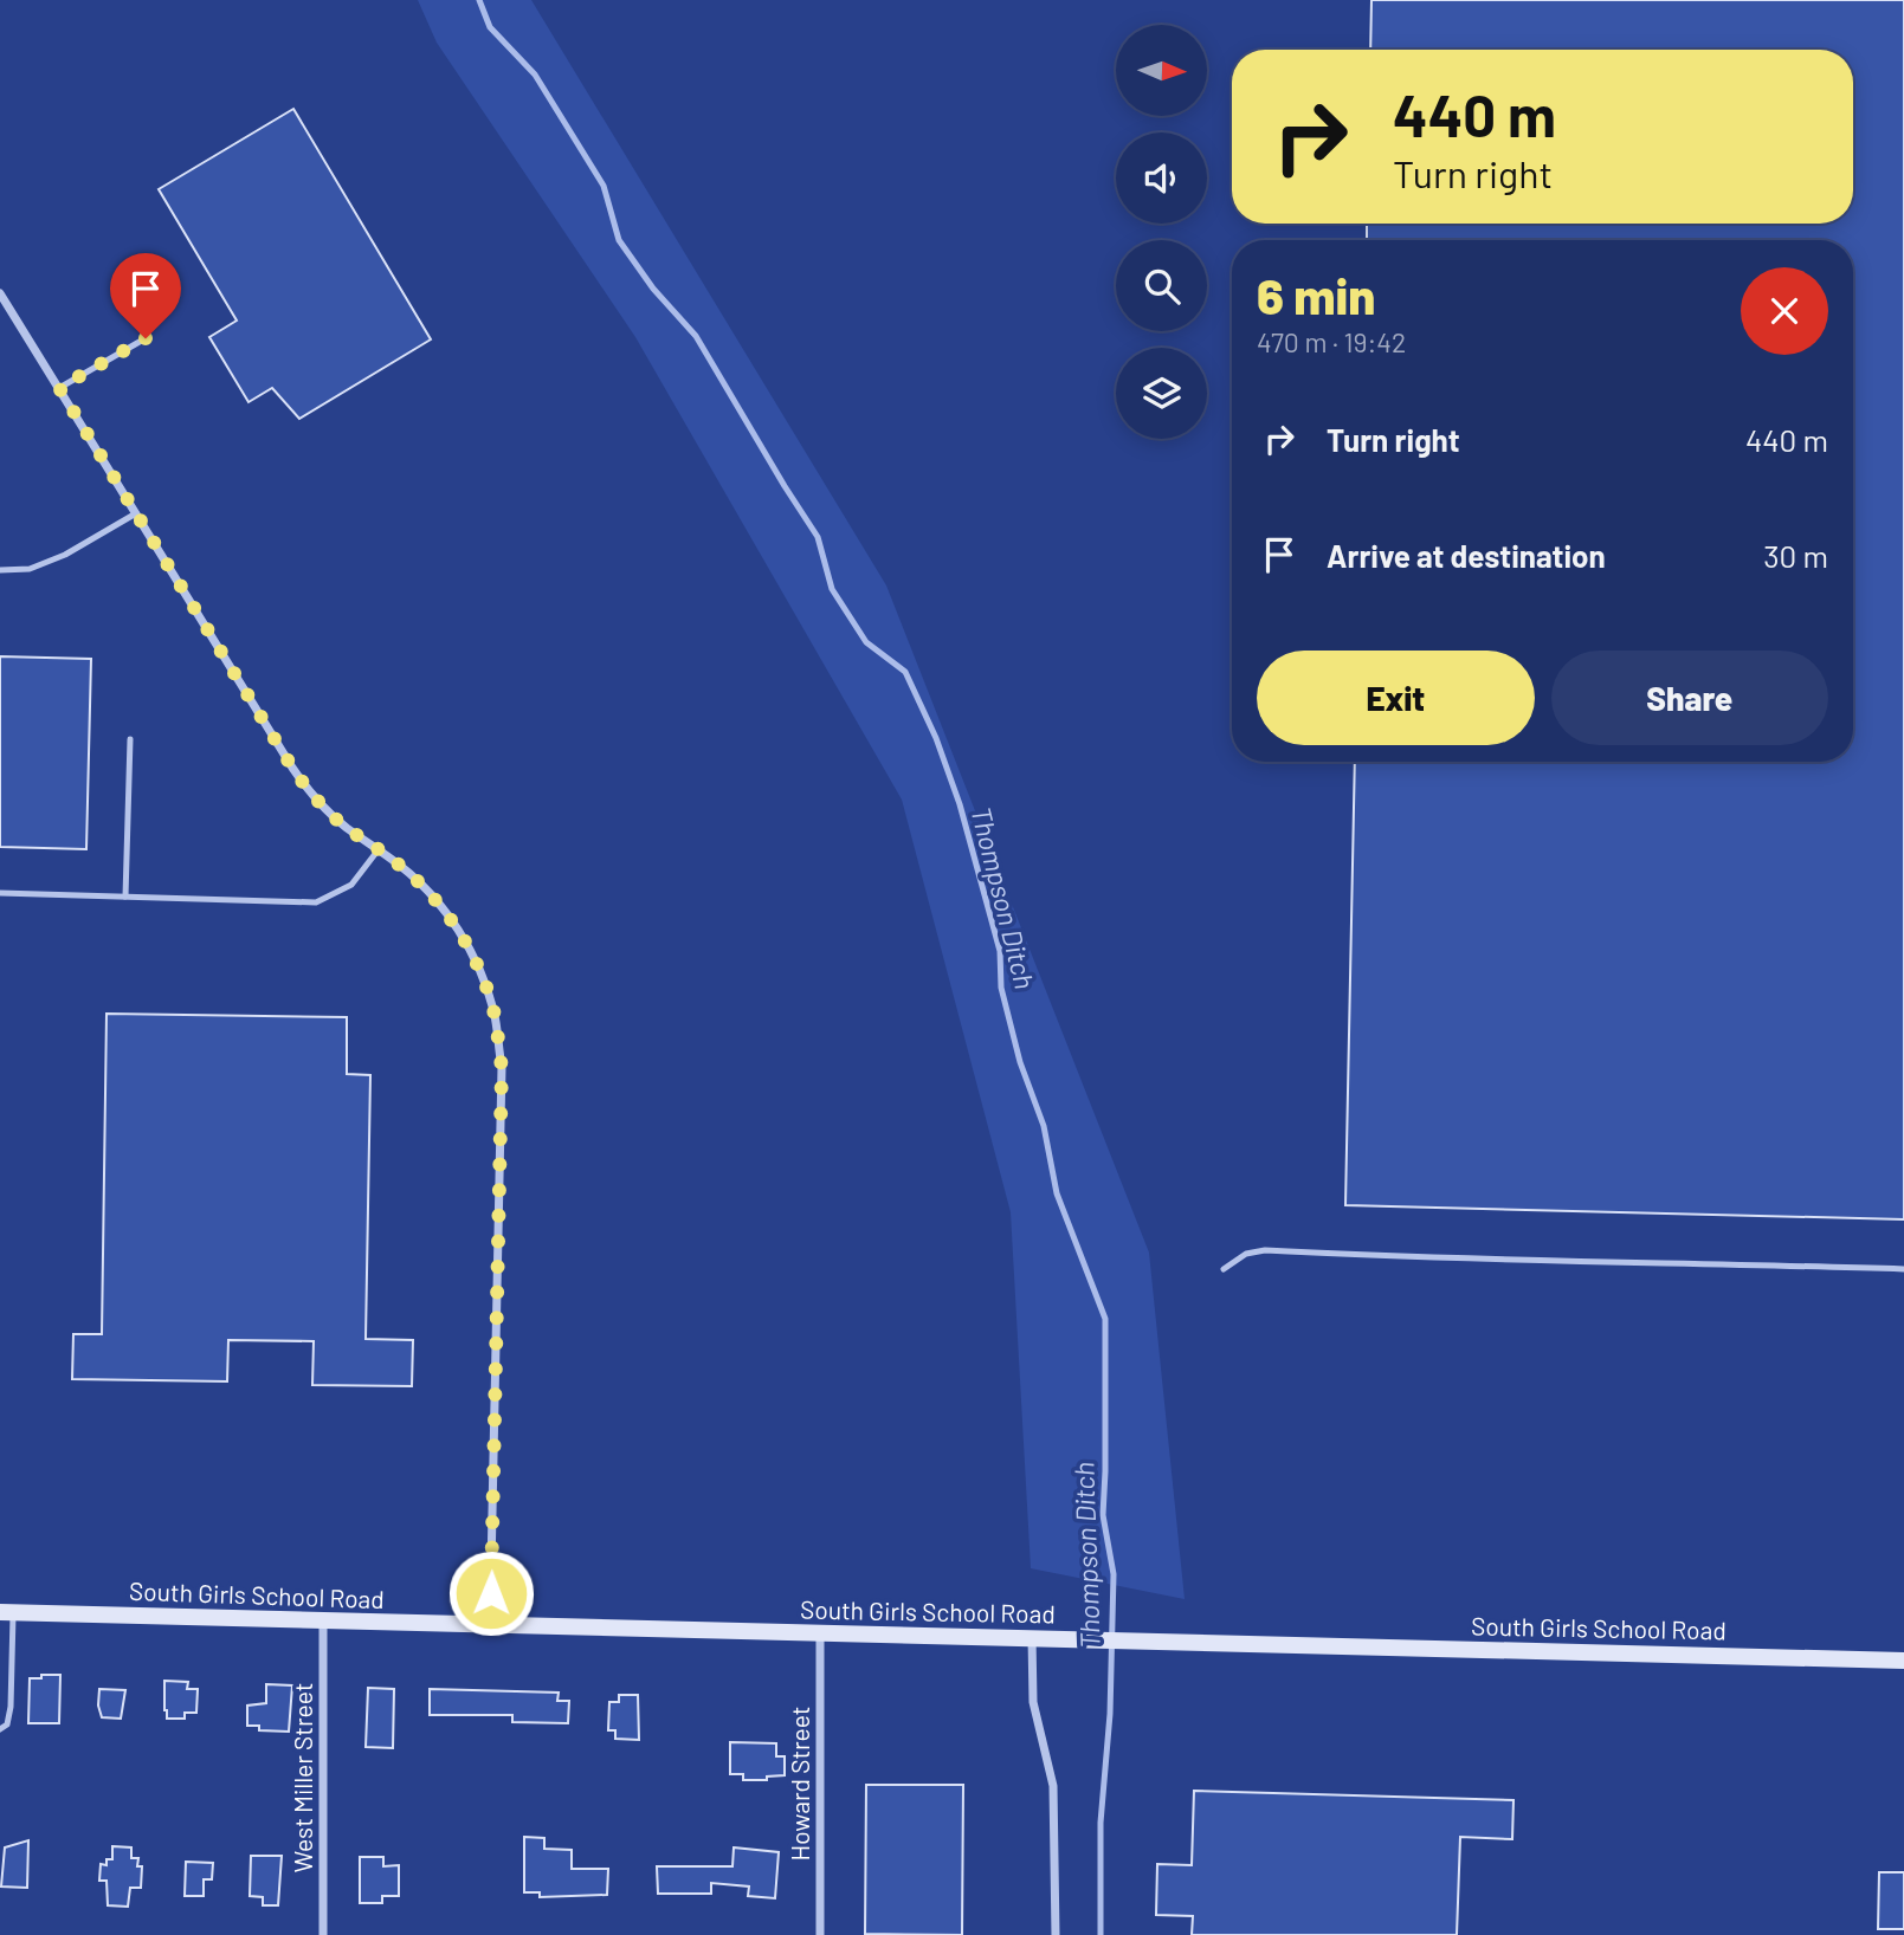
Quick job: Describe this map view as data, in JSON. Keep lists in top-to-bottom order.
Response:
{
  "streets": {
    "main road": ["South Girls School Road"],
    "street": ["West Miller Street", "Howard Street"]
  },
  "crossings": [
    ["South Girls School Road", "West Miller Street"],
    ["South Girls School Road", "Howard Street"]
  ],
  "water": ["Thompson Ditch"],
  "north": "right",
  "page": {
    "turn": ["440 m", "Turn right"],
    "heading": ["6 min", "470 m · 19:42"],
    "list": [
      {
        "name": "Turn right",
        "value": "440 m"
      },
      {
        "name": "Arrive at destination",
        "value": "30 m"
      }
    ],
    "buttons": ["Exit", "Share"]
  }
}
